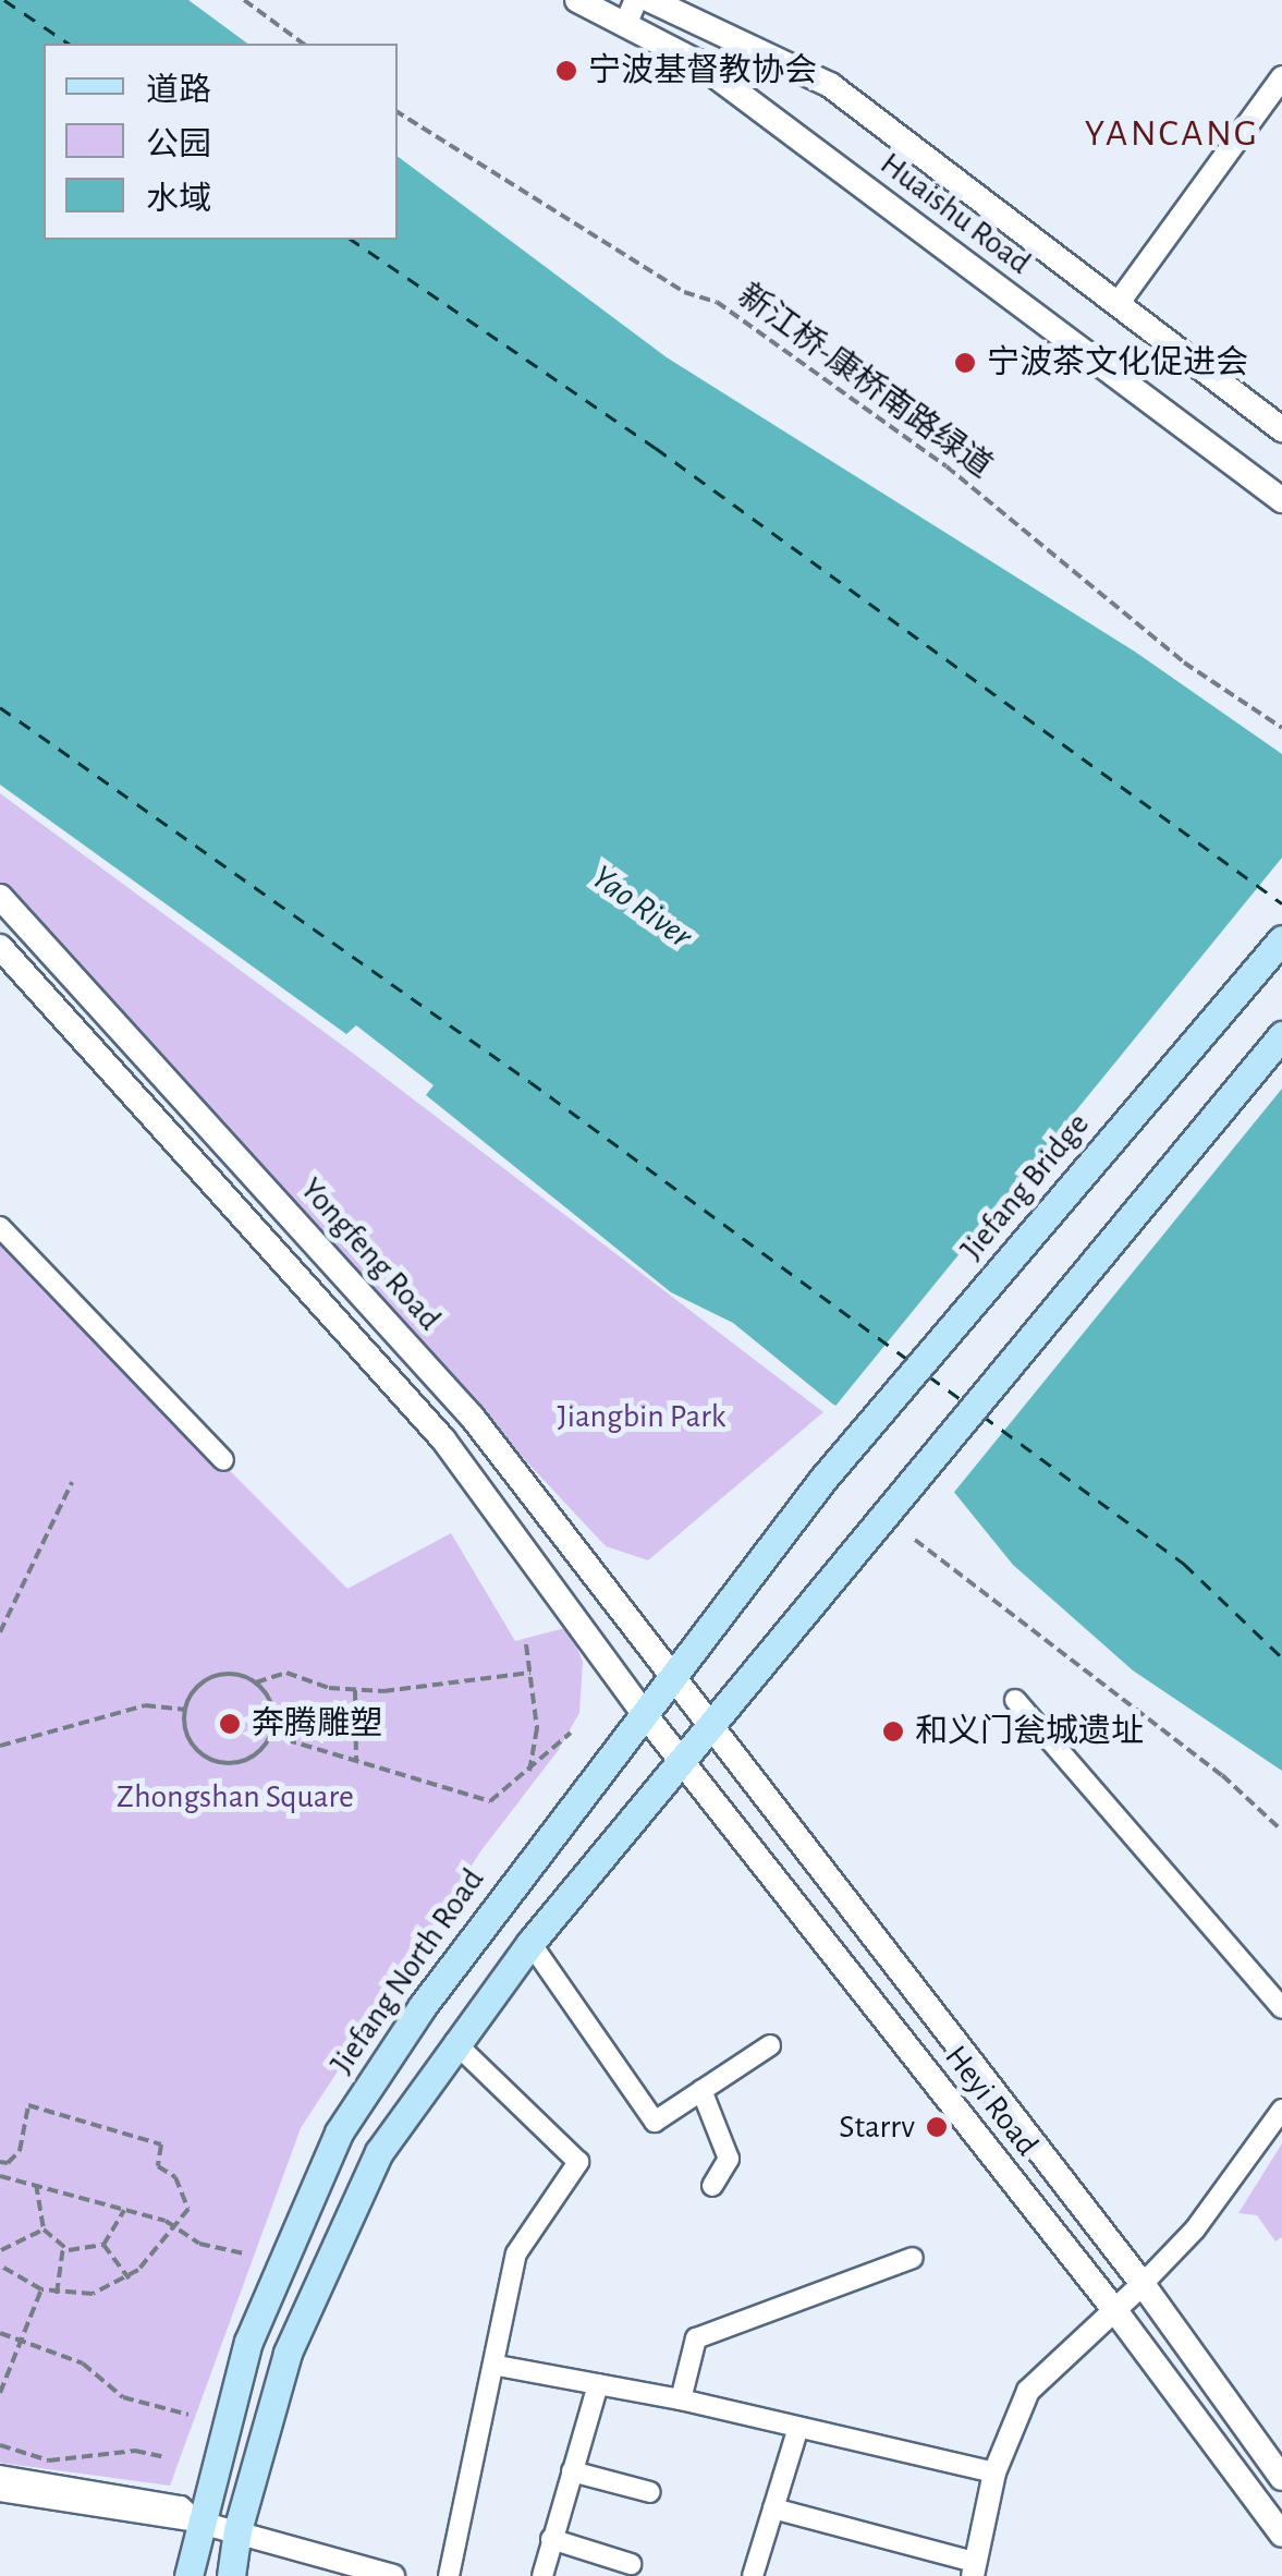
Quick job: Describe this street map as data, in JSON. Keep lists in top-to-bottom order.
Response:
{
  "streets": {
    "main road": [
      "Huaishu Road",
      "Jiefang Bridge",
      "Yongfeng Road",
      "Jiefang North Road",
      "Heyi Road"
    ],
    "path": ["新江桥-康桥南路绿道"]
  },
  "crossings": [
    ["Jiefang Bridge", "Jiefang North Road"],
    ["Yongfeng Road", "Jiefang North Road"],
    ["Yongfeng Road", "Heyi Road"],
    ["Jiefang North Road", "Heyi Road"]
  ],
  "districts": ["YANCANG"],
  "water": ["Yao River"],
  "parks": ["Jiangbin Park", "Zhongshan Square"],
  "places": [
    "宁波基督教协会",
    "宁波茶文化促进会",
    "奔腾雕塑",
    "和义门瓮城遗址",
    "Starrv"
  ],
  "legend": ["道路", "公园", "水域"]
}
